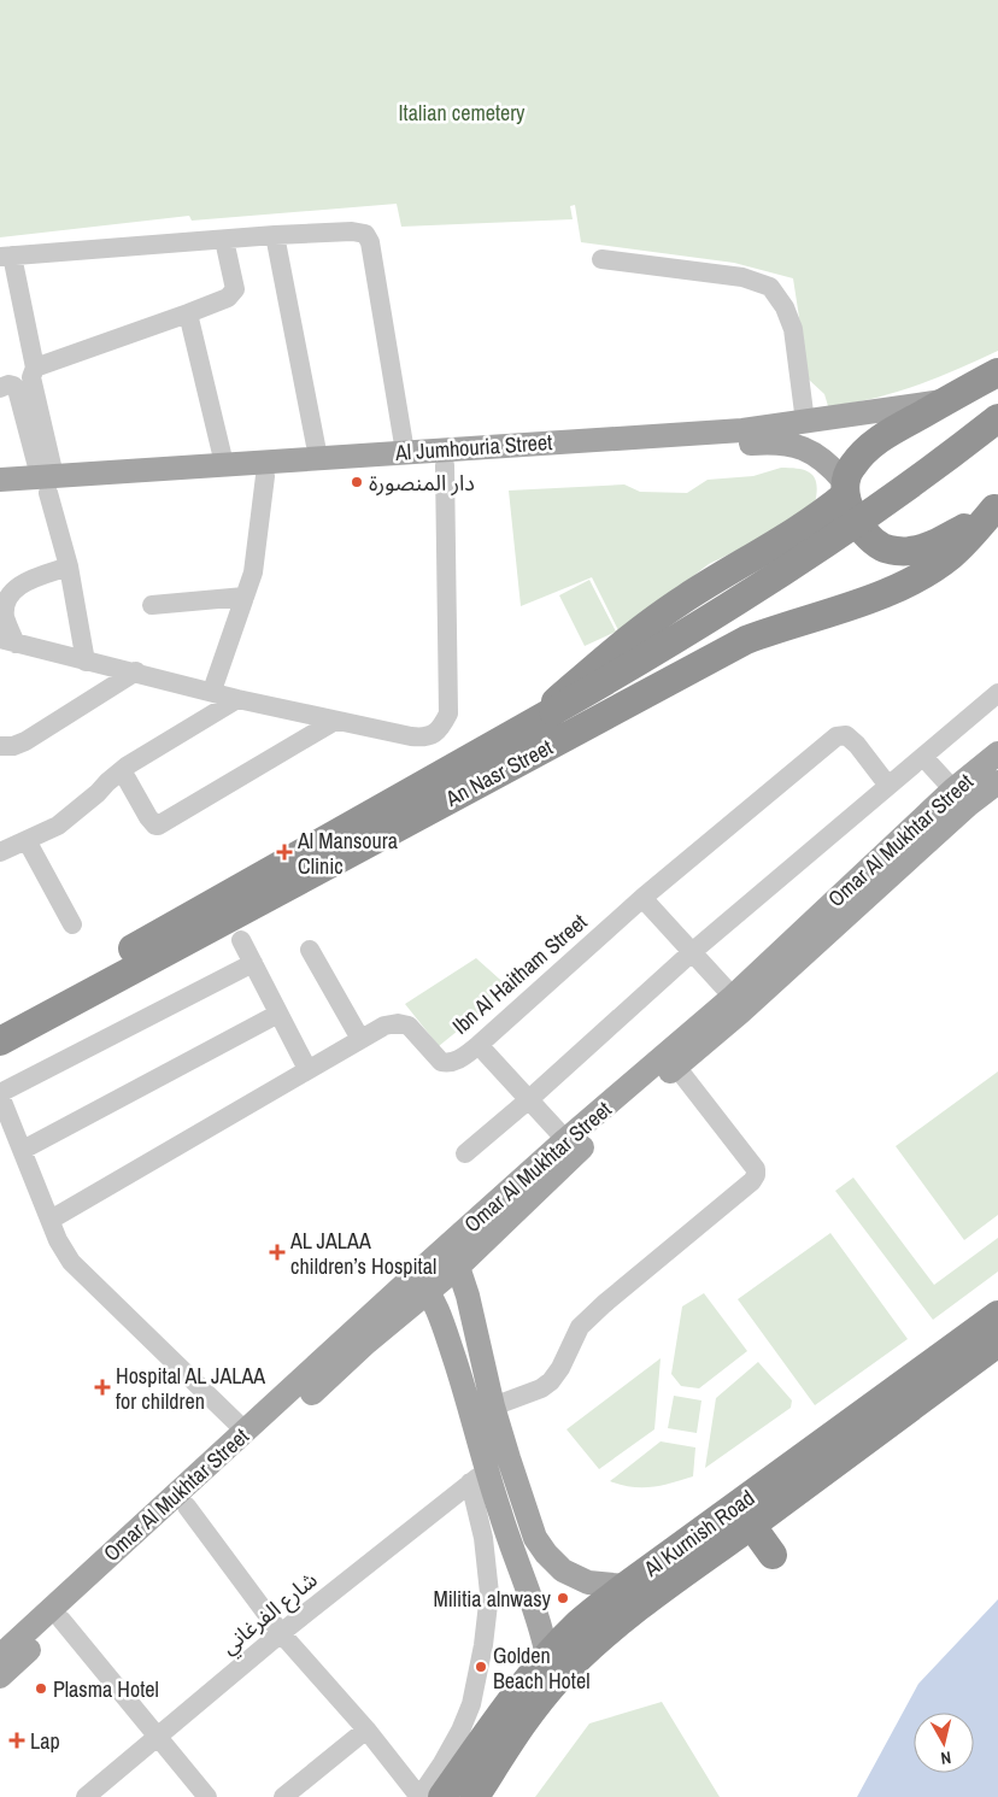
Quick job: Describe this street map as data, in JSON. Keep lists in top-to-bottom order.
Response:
{
  "streets": {
    "highway": ["An Nasr Street", "Al Kurnish Road"],
    "main road": ["Al Jumhouria Street", "Omar Al Mukhtar Street"],
    "street": ["Ibn Al Haitham Street", "شارع الفرغاني"]
  },
  "parks": ["Italian cemetery"],
  "places": {
    "other": [
      "دار المنصورة",
      "Militia alnwasy",
      "Golden Beach Hotel",
      "Plasma Hotel"
    ],
    "health": [
      "Al Mansoura Clinic",
      "AL JALAA children’s Hospital",
      "Hospital AL JALAA for children",
      "Lap"
    ]
  },
  "north": "bottom"
}
